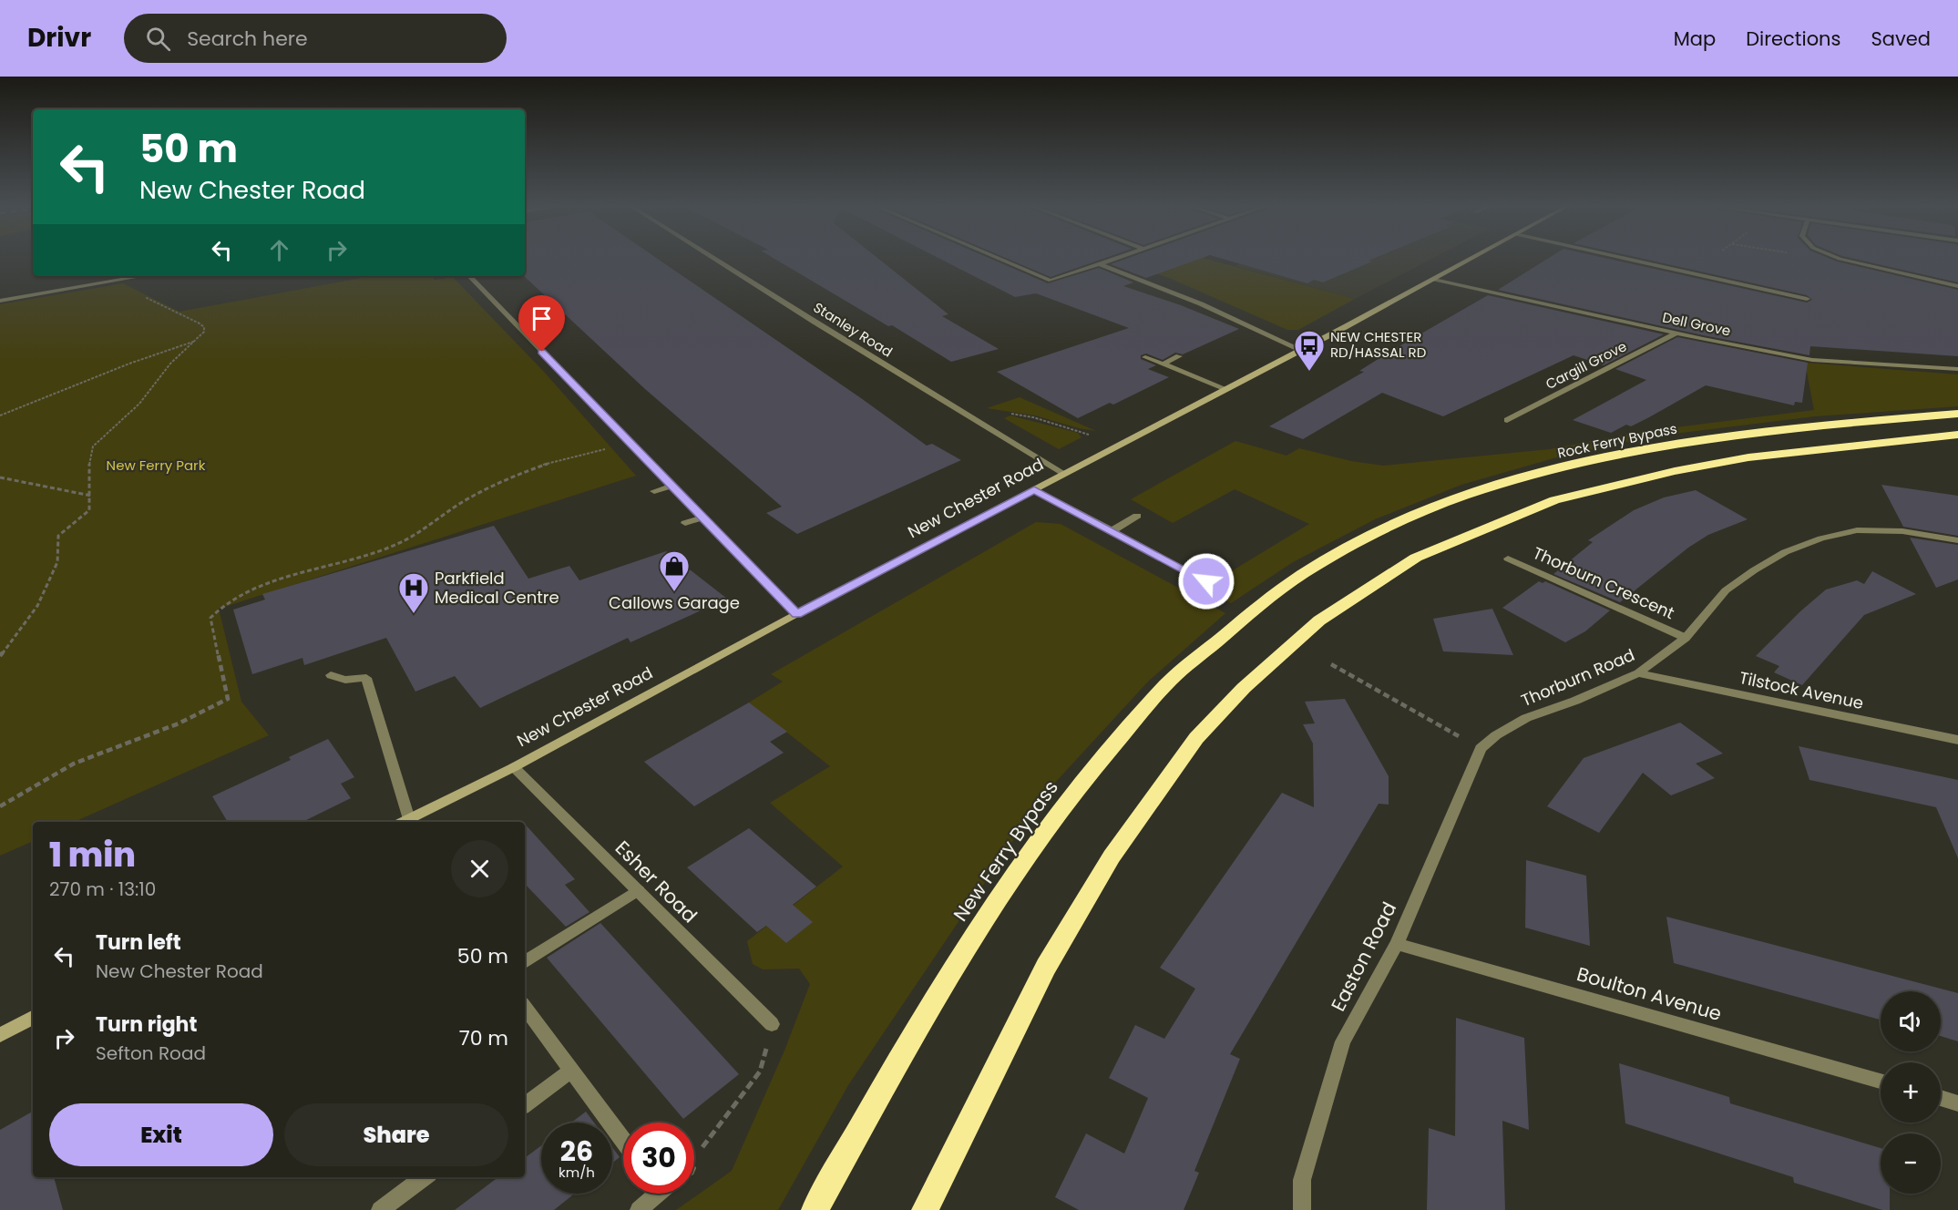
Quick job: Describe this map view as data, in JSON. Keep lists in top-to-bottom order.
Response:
{
  "streets": {
    "highway": ["Rock Ferry Bypass", "New Ferry Bypass"],
    "main road": ["New Chester Road"],
    "street": [
      "Dell Grove",
      "Stanley Road",
      "Cargill Grove",
      "Thorburn Crescent",
      "Thorburn Road",
      "Tilstock Avenue",
      "Esher Road",
      "Easton Road",
      "Boulton Avenue"
    ]
  },
  "crossings": [
    ["Dell Grove", "Cargill Grove"],
    ["Dell Grove", "New Chester Road"],
    ["Stanley Road", "New Chester Road"],
    ["Rock Ferry Bypass", "New Ferry Bypass"],
    ["New Chester Road", "Esher Road"],
    ["Thorburn Crescent", "Thorburn Road"],
    ["Thorburn Road", "Tilstock Avenue"],
    ["Thorburn Road", "Easton Road"],
    ["Easton Road", "Boulton Avenue"]
  ],
  "parks": ["New Ferry Park"],
  "places": {
    "bus stop": ["NEW CHESTER RD/HASSAL RD"],
    "shop": ["Callows Garage"],
    "hospital": ["Parkfield Medical Centre"]
  },
  "page": {
    "header": "Drivr",
    "search": "Search here",
    "nav": ["Map", "Directions", "Saved"],
    "turn": ["50 m", "New Chester Road"],
    "heading": ["1 min", "270 m · 13:10"],
    "list": [
      {
        "name": "Turn left",
        "note": "New Chester Road",
        "value": "50 m"
      },
      {
        "name": "Turn right",
        "note": "Sefton Road",
        "value": "70 m"
      }
    ],
    "map_buttons": ["+", "−"],
    "buttons": ["Exit", "Share"],
    "speed": "26 km/h",
    "limit": "30"
  }
}
